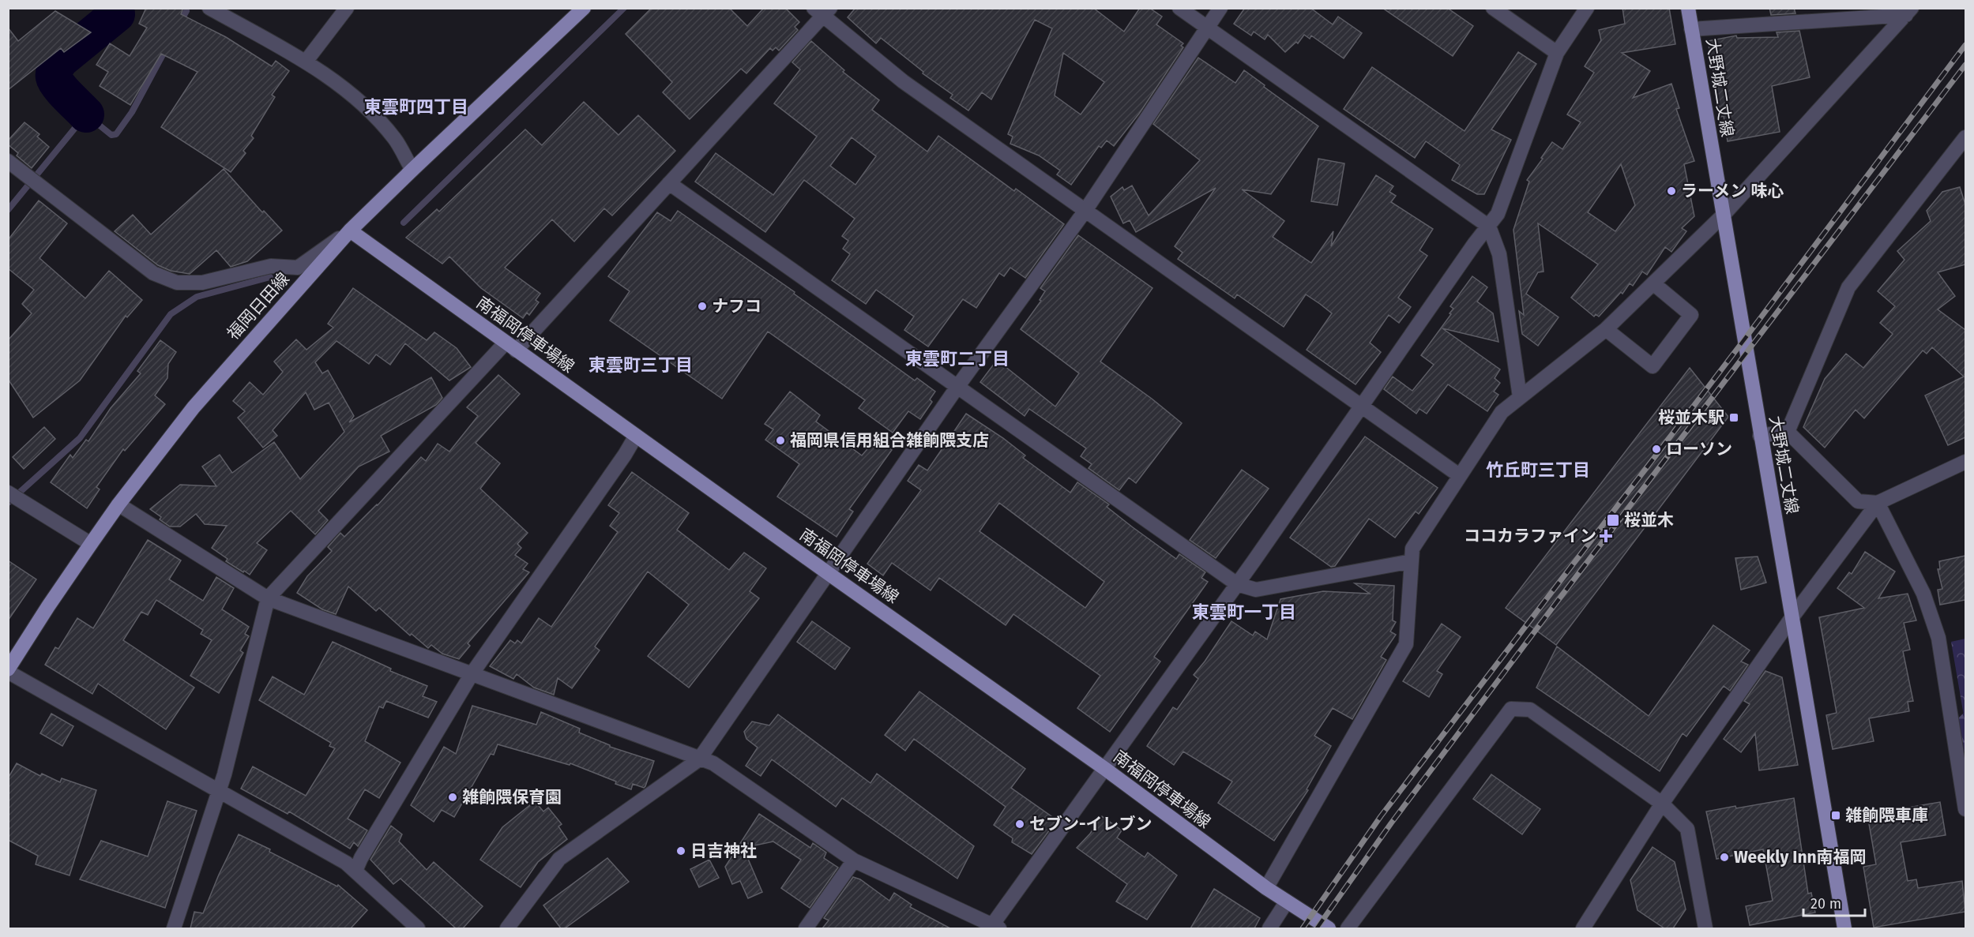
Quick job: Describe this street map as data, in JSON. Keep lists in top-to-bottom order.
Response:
{
  "streets": {
    "main road": ["大野城二丈線", "福岡日田線", "南福岡停車場線"]
  },
  "crossings": [
    ["福岡日田線", "南福岡停車場線"]
  ],
  "districts": [
    "東雲町四丁目",
    "東雲町二丁目",
    "東雲町三丁目",
    "竹丘町三丁目",
    "東雲町一丁目"
  ],
  "places": {
    "other": [
      "ラーメン 味心",
      "ナフコ",
      "福岡県信用組合雑餉隈支店",
      "ローソン",
      "雑餉隈保育園",
      "セブン-イレブン",
      "日吉神社",
      "Weekly Inn南福岡"
    ],
    "transit": ["桜並木駅", "桜並木", "雑餉隈車庫"],
    "health": ["ココカラファイン"]
  },
  "scale_bar": "20 m"
}
